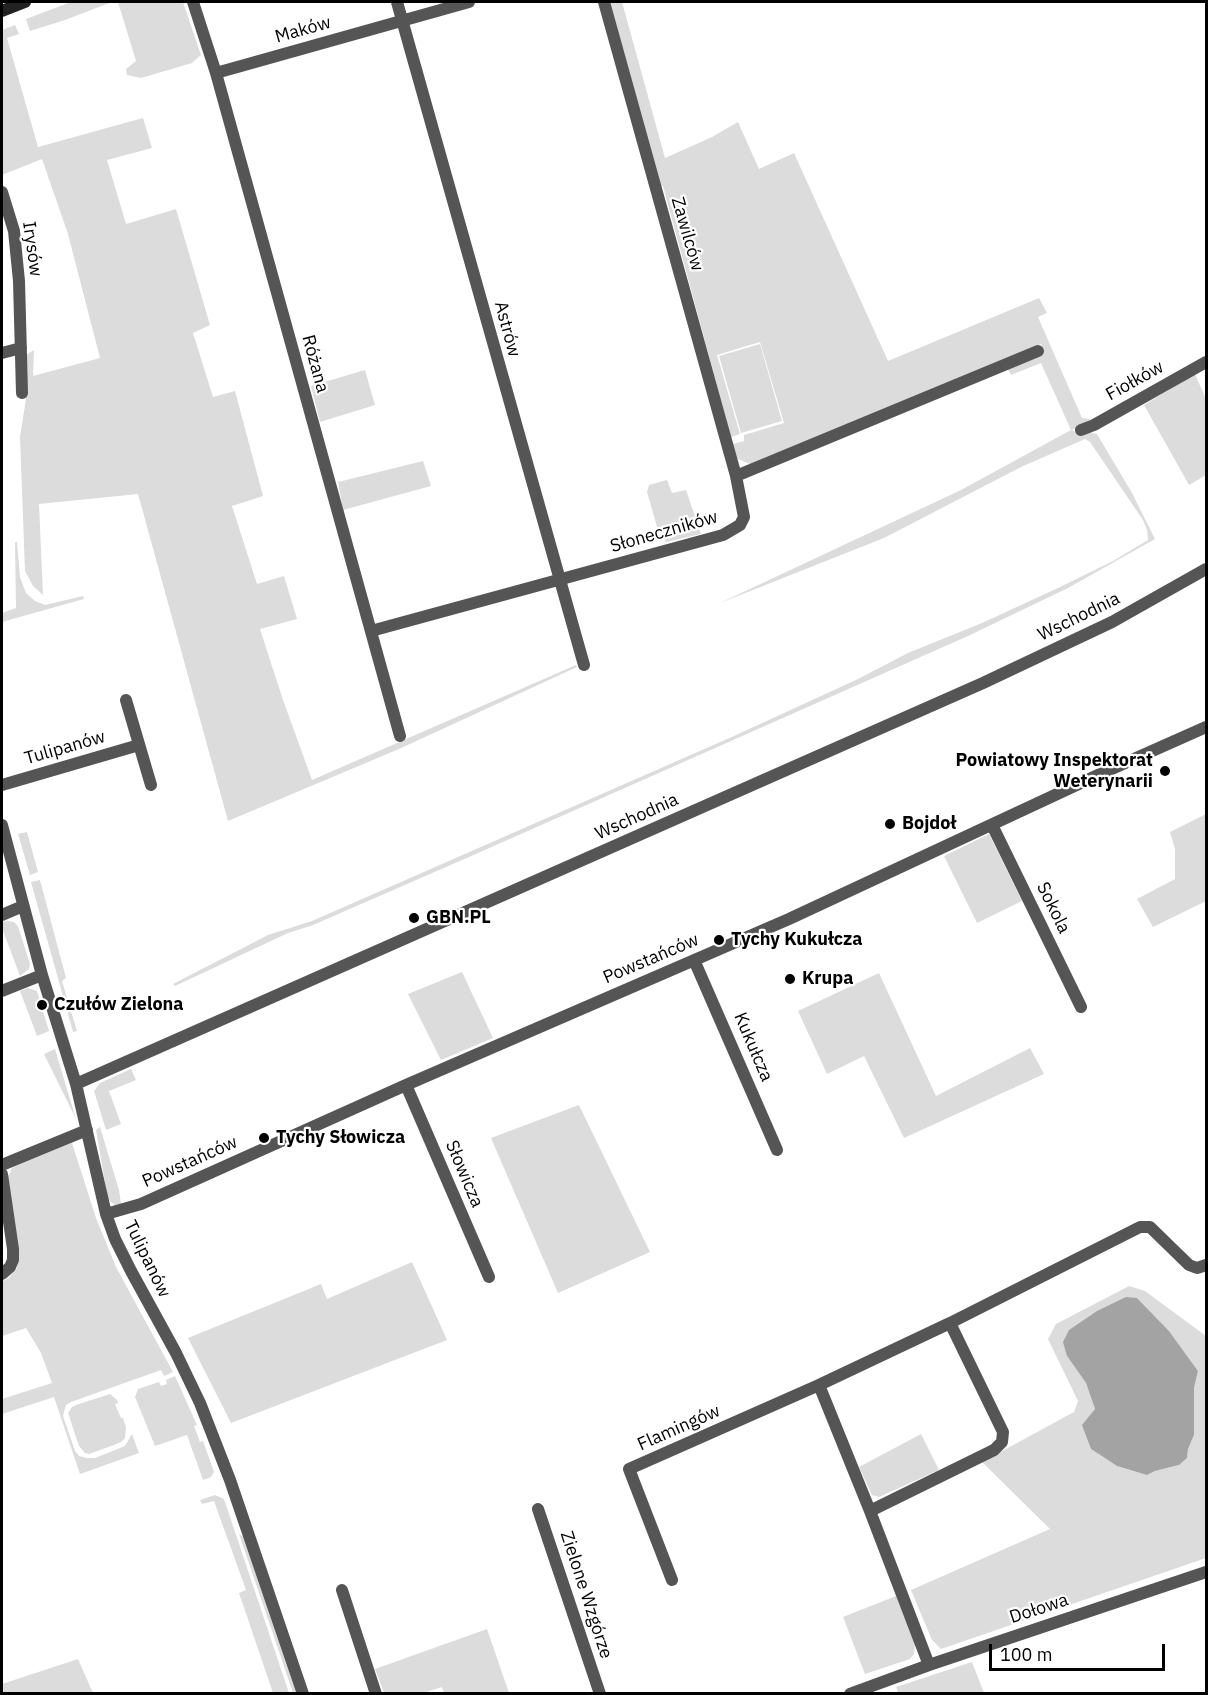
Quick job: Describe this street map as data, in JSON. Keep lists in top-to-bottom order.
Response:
{
  "streets": {
    "street": [
      "Maków",
      "Zawilców",
      "Irysów",
      "Astrów",
      "Różana",
      "Fiołków",
      "Słoneczników",
      "Wschodnia",
      "Tulipanów",
      "Sokola",
      "Powstańców",
      "Kukułcza",
      "Słowicza",
      "Flamingów",
      "Zielone Wzgórze",
      "Dołowa"
    ]
  },
  "crossings": [
    ["Maków", "Astrów"],
    ["Maków", "Różana"],
    ["Zawilców", "Słoneczników"],
    ["Astrów", "Słoneczników"],
    ["Różana", "Słoneczników"],
    ["Wschodnia", "Tulipanów"],
    ["Tulipanów", "Powstańców"],
    ["Sokola", "Powstańców"],
    ["Powstańców", "Kukułcza"],
    ["Powstańców", "Słowicza"]
  ],
  "places": [
    "Powiatowy Inspektorat Weterynarii",
    "Bojdoł",
    "GBN.PL",
    "Tychy Kukułcza",
    "Krupa",
    "Czułów Zielona",
    "Tychy Słowicza"
  ],
  "scale_bar": "100 m"
}
